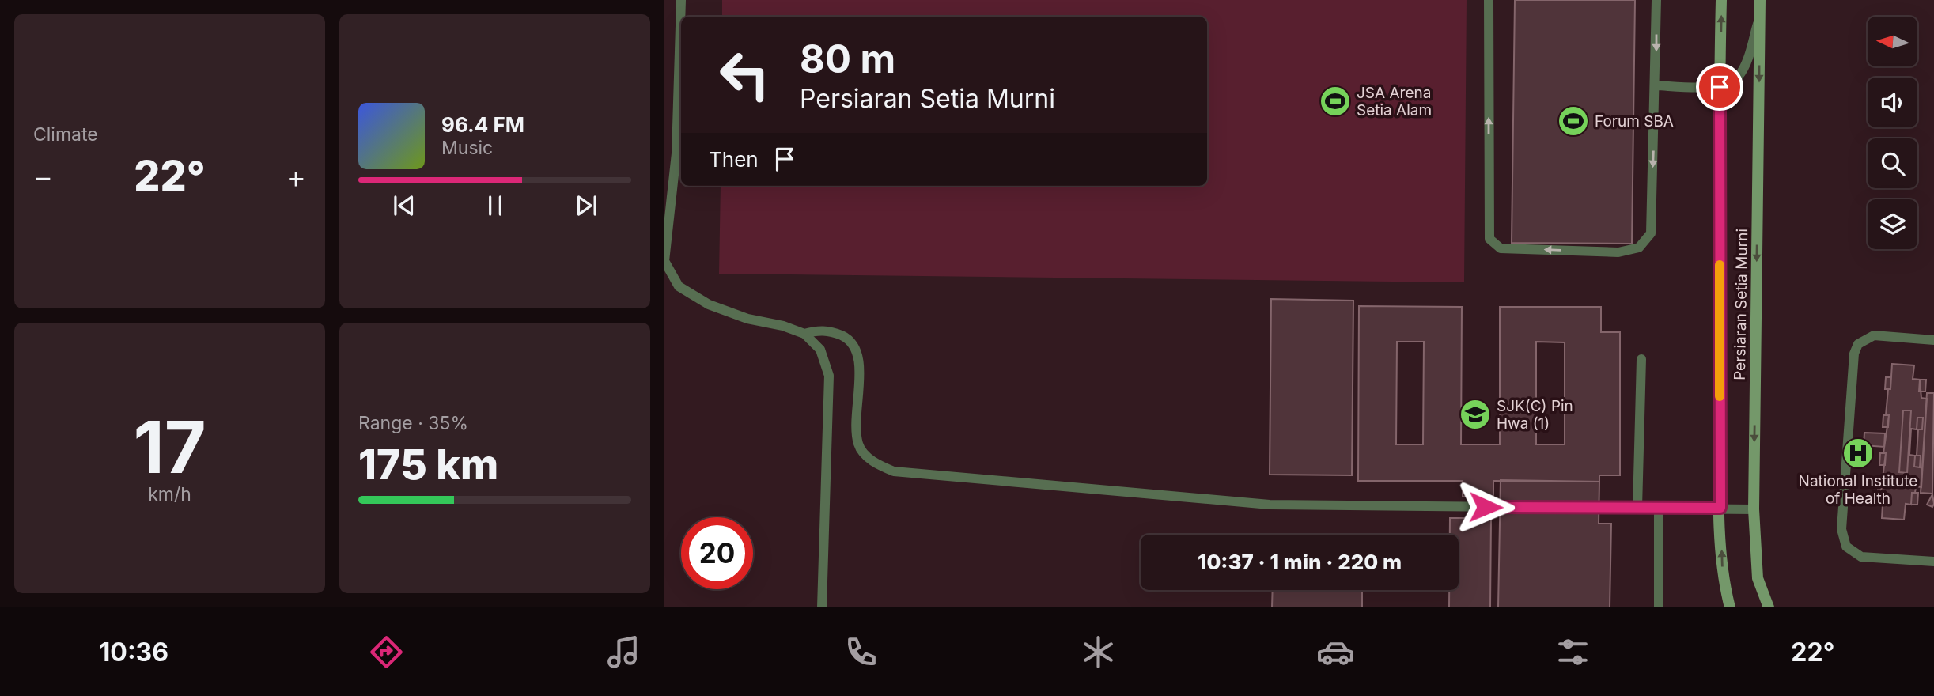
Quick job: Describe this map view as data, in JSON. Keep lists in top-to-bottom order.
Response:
{
  "streets": {
    "street": ["Persiaran Setia Murni"]
  },
  "places": {
    "sports": ["JSA Arena Setia Alam", "Forum SBA"],
    "school or university": ["SJK(C) Pin Hwa (1)"],
    "hospital": ["National Institute of Health"]
  },
  "north": "left",
  "page": {
    "tile": [
      "Climate",
      ["17", "km/h"],
      ["Range · 35%", "175 km"]
    ],
    "turn": ["80 m", "Persiaran Setia Murni"],
    "song": ["96.4 FM", "Music"],
    "then": "Then",
    "heat": ["−", "22°", "+"],
    "limit": "20",
    "trip": "10:37 · 1 min · 220 m",
    "tabs": ["10:36", "22°"]
  }
}
